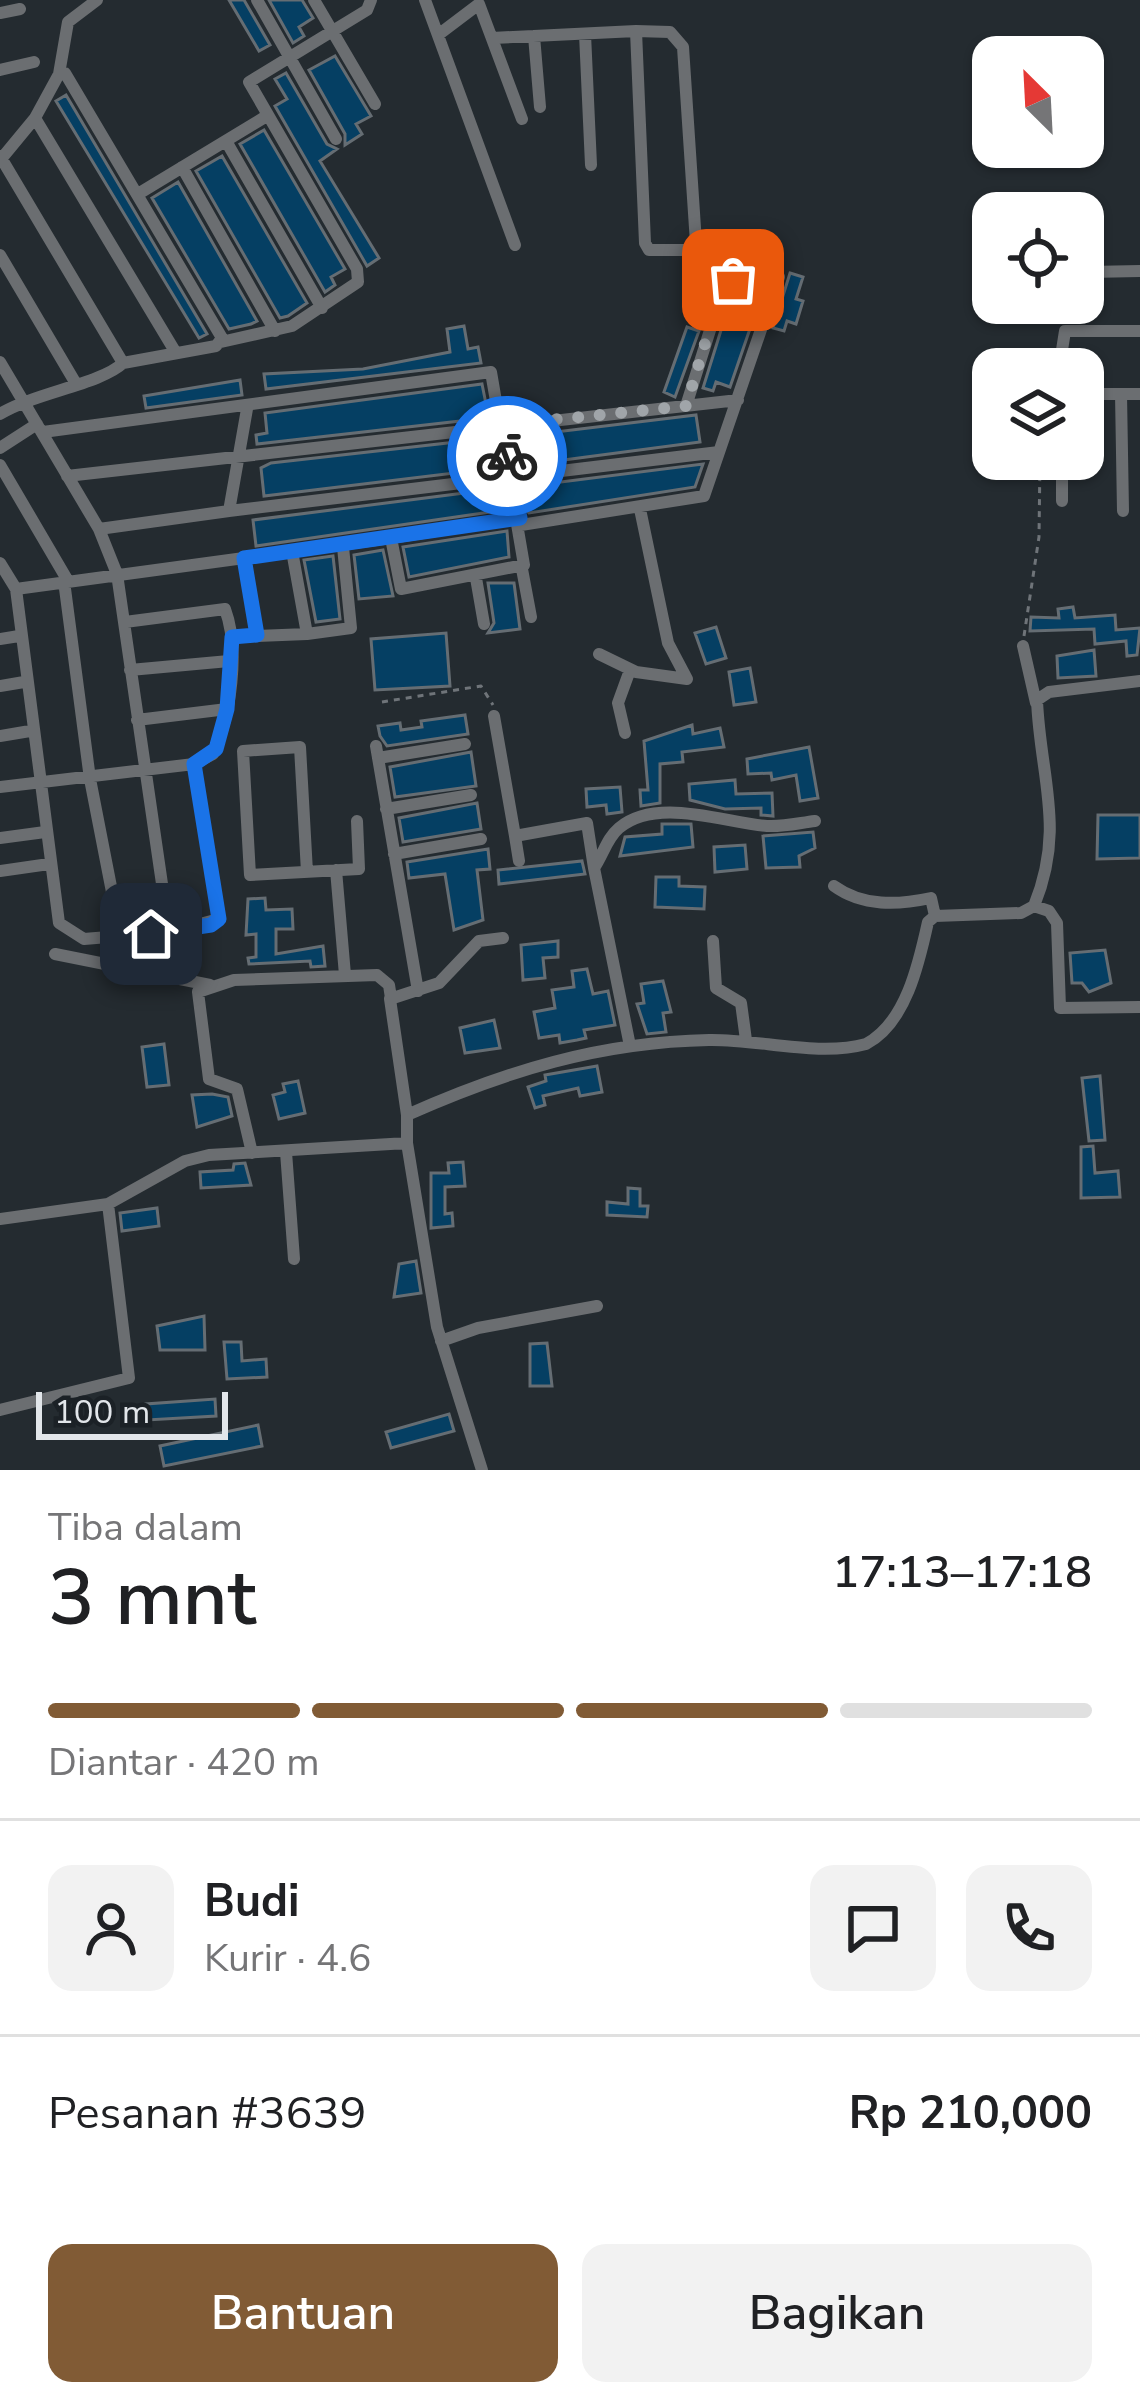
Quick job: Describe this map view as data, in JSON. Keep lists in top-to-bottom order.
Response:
{
  "scale_bar": "100 m",
  "north": "top left",
  "page": {
    "scale": "100 m",
    "heading": ["3 mnt", "Tiba dalam", "17:13–17:18"],
    "panel": [
      "Budi",
      "Kurir · 4.6",
      "Pesanan #3639",
      "Rp 210,000"
    ],
    "bar": "Diantar · 420 m",
    "buttons": ["Bantuan", "Bagikan"]
  }
}
